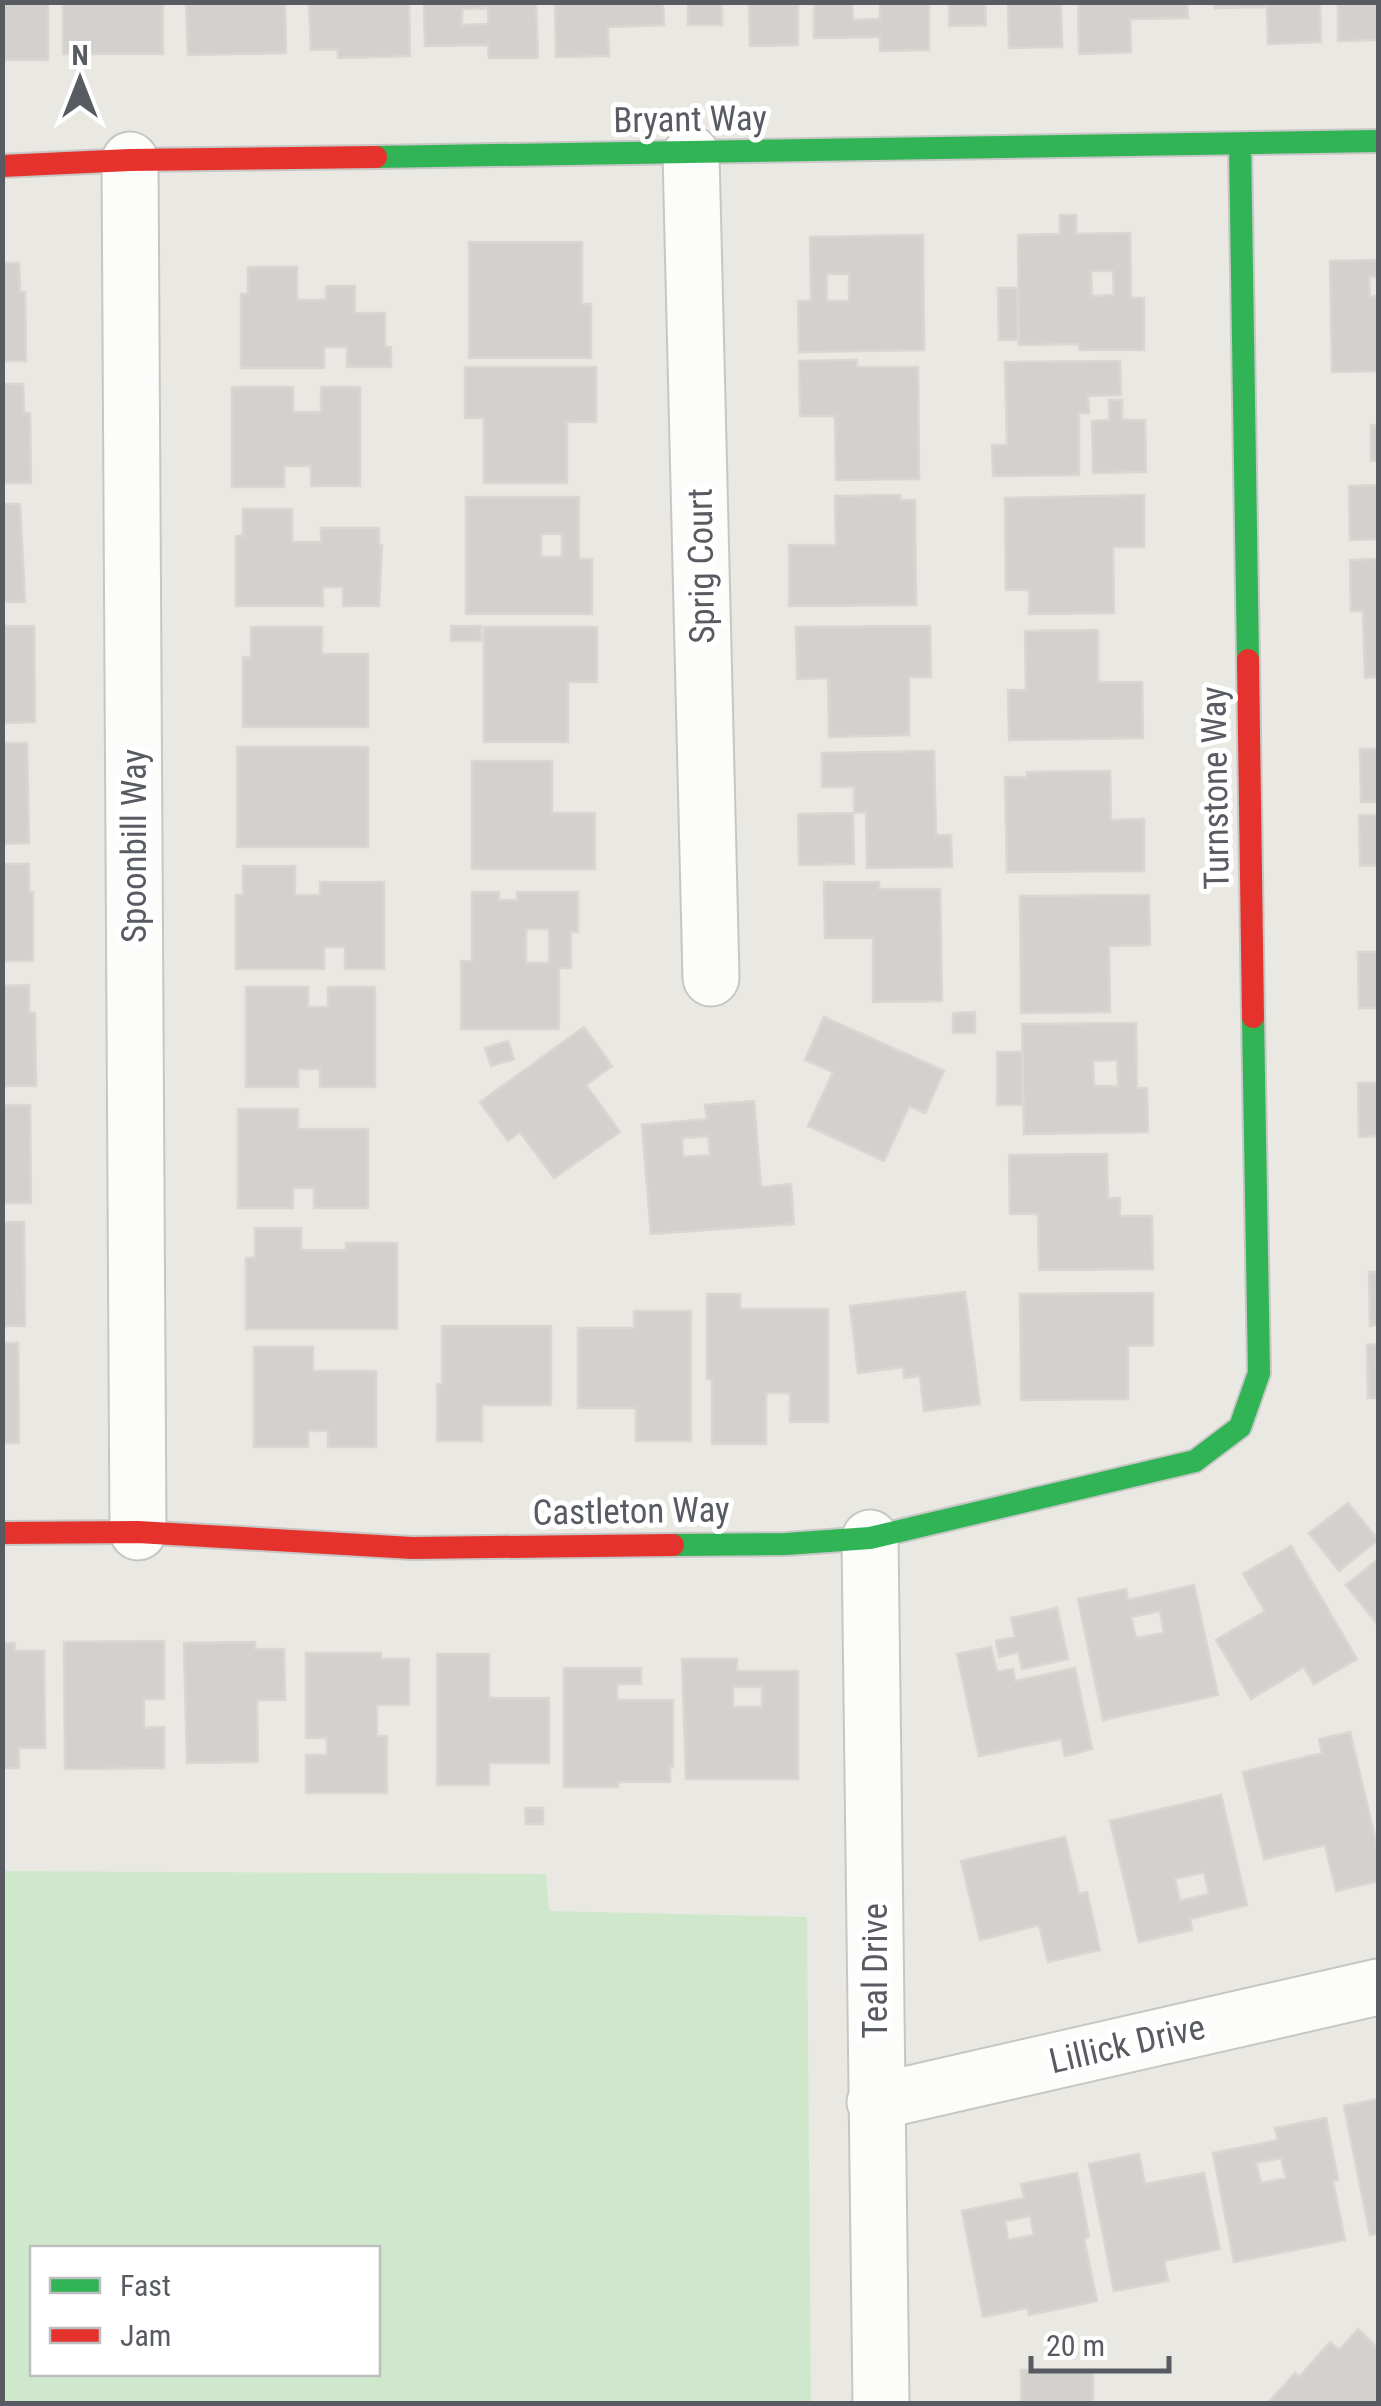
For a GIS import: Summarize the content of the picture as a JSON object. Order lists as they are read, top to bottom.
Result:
{
  "streets": {
    "street": [
      "Bryant Way",
      "Sprig Court",
      "Turnstone Way",
      "Spoonbill Way",
      "Castleton Way",
      "Teal Drive",
      "Lillick Drive"
    ]
  },
  "crossings": [
    ["Bryant Way", "Sprig Court"],
    ["Bryant Way", "Turnstone Way"],
    ["Bryant Way", "Spoonbill Way"],
    ["Turnstone Way", "Castleton Way"],
    ["Spoonbill Way", "Castleton Way"],
    ["Castleton Way", "Teal Drive"],
    ["Teal Drive", "Lillick Drive"]
  ],
  "legend": ["Fast", "Jam"],
  "scale_bar": "20 m",
  "north": "top"
}
